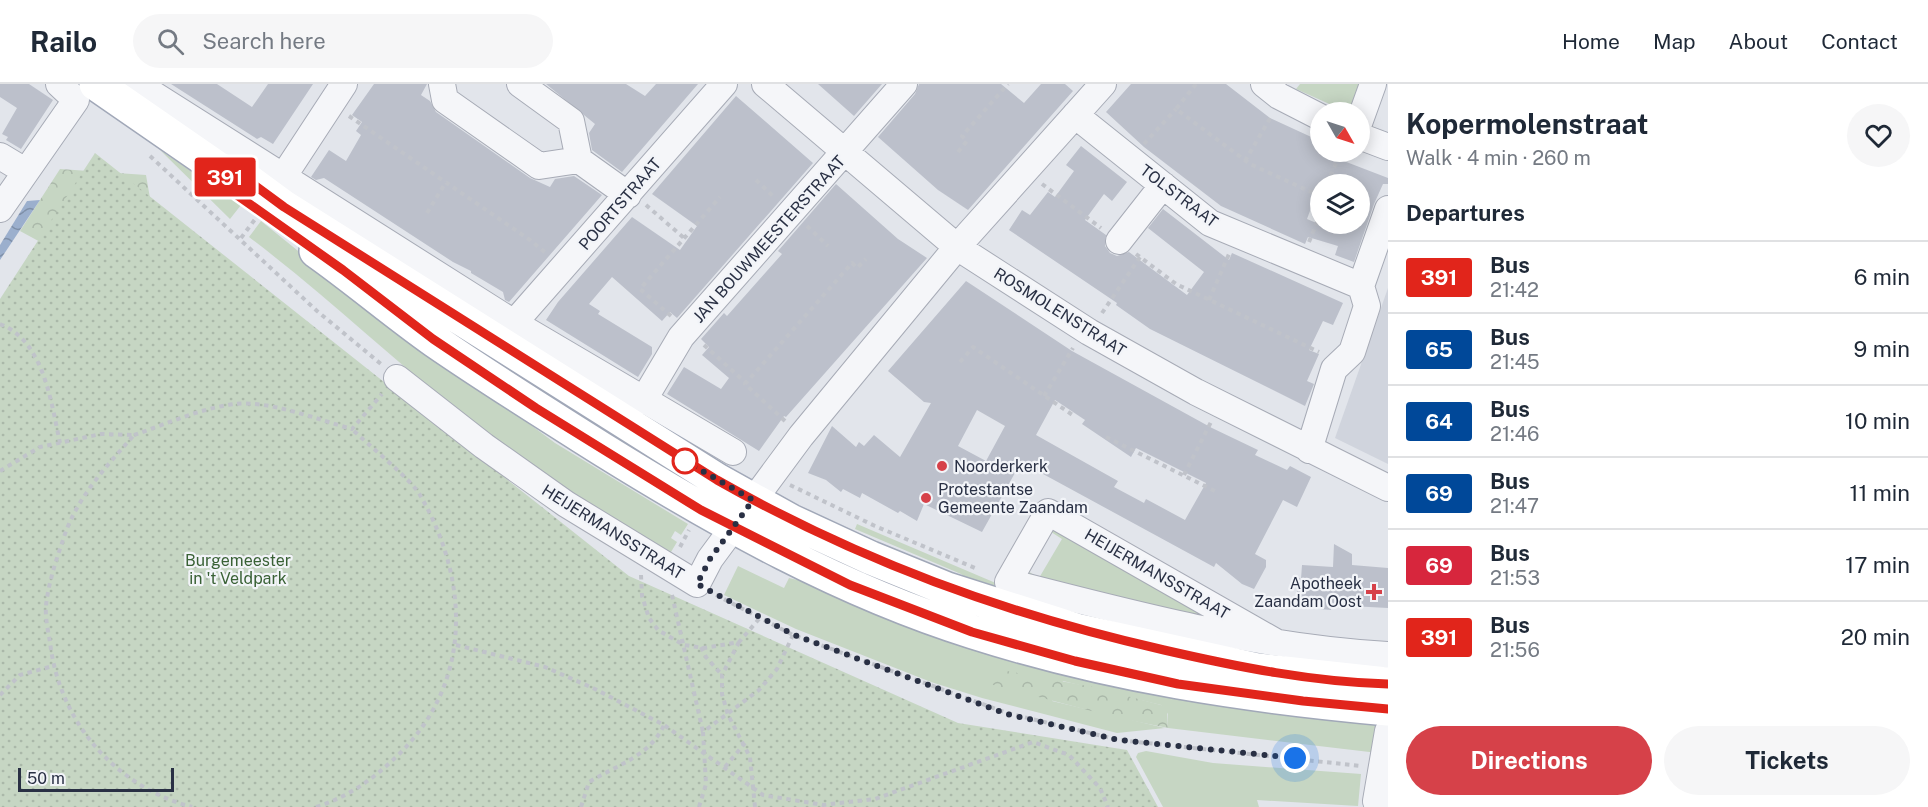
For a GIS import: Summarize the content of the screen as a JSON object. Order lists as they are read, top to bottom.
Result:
{
  "streets": {
    "street": [
      "TOLSTRAAT",
      "POORTSTRAAT",
      "JAN BOUWMEESTERSTRAAT",
      "ROSMOLENSTRAAT",
      "HEIJERMANSSTRAAT"
    ]
  },
  "crossings": [
    ["JAN BOUWMEESTERSTRAAT", "ROSMOLENSTRAAT"]
  ],
  "parks": ["Burgemeester in 't Veldpark"],
  "places": {
    "other": ["Noorderkerk", "Protestantse Gemeente Zaandam"],
    "health": ["Apotheek Zaandam Oost"]
  },
  "lines": ["bus line 391"],
  "scale_bar": "50 m",
  "north": "bottom right",
  "page": {
    "header": "Railo",
    "search": "Search here",
    "nav": [
      "Home",
      "Map",
      "About",
      "Contact"
    ],
    "on_map": "391",
    "heading": [
      ["Kopermolenstraat", "Walk · 4 min · 260 m"],
      "Departures"
    ],
    "list": [
      {
        "mark": "391",
        "name": "Bus",
        "note": "21:42",
        "value": "6 min"
      },
      {
        "mark": "65",
        "name": "Bus",
        "note": "21:45",
        "value": "9 min"
      },
      {
        "mark": "64",
        "name": "Bus",
        "note": "21:46",
        "value": "10 min"
      },
      {
        "mark": "69",
        "name": "Bus",
        "note": "21:47",
        "value": "11 min"
      },
      {
        "mark": "69",
        "name": "Bus",
        "note": "21:53",
        "value": "17 min"
      },
      {
        "mark": "391",
        "name": "Bus",
        "note": "21:56",
        "value": "20 min"
      }
    ],
    "buttons": ["Directions", "Tickets"],
    "scale": "50 m"
  }
}
